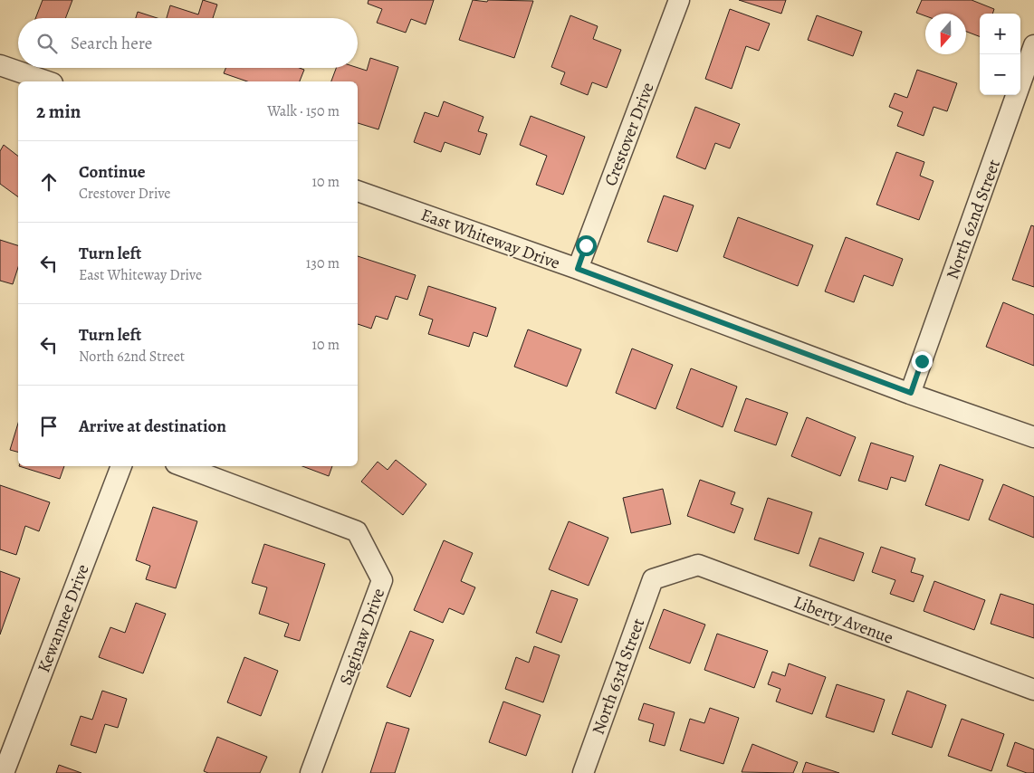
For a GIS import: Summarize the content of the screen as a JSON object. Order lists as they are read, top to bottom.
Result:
{
  "streets": {
    "street": [
      "Crestover Drive",
      "North 62nd Street",
      "East Whiteway Drive",
      "Kewannee Drive",
      "Liberty Avenue",
      "Saginaw Drive",
      "North 63rd Street"
    ]
  },
  "crossings": [
    ["Crestover Drive", "East Whiteway Drive"],
    ["North 62nd Street", "East Whiteway Drive"],
    ["Liberty Avenue", "North 63rd Street"]
  ],
  "north": "bottom",
  "page": {
    "map_buttons": ["+", "−"],
    "search": "Search here",
    "heading": ["2 min", "Walk · 150 m"],
    "list": [
      ["Continue", "Crestover Drive", "10 m"],
      ["Turn left", "East Whiteway Drive", "130 m"],
      ["Turn left", "North 62nd Street", "10 m"],
      "Arrive at destination"
    ]
  }
}
